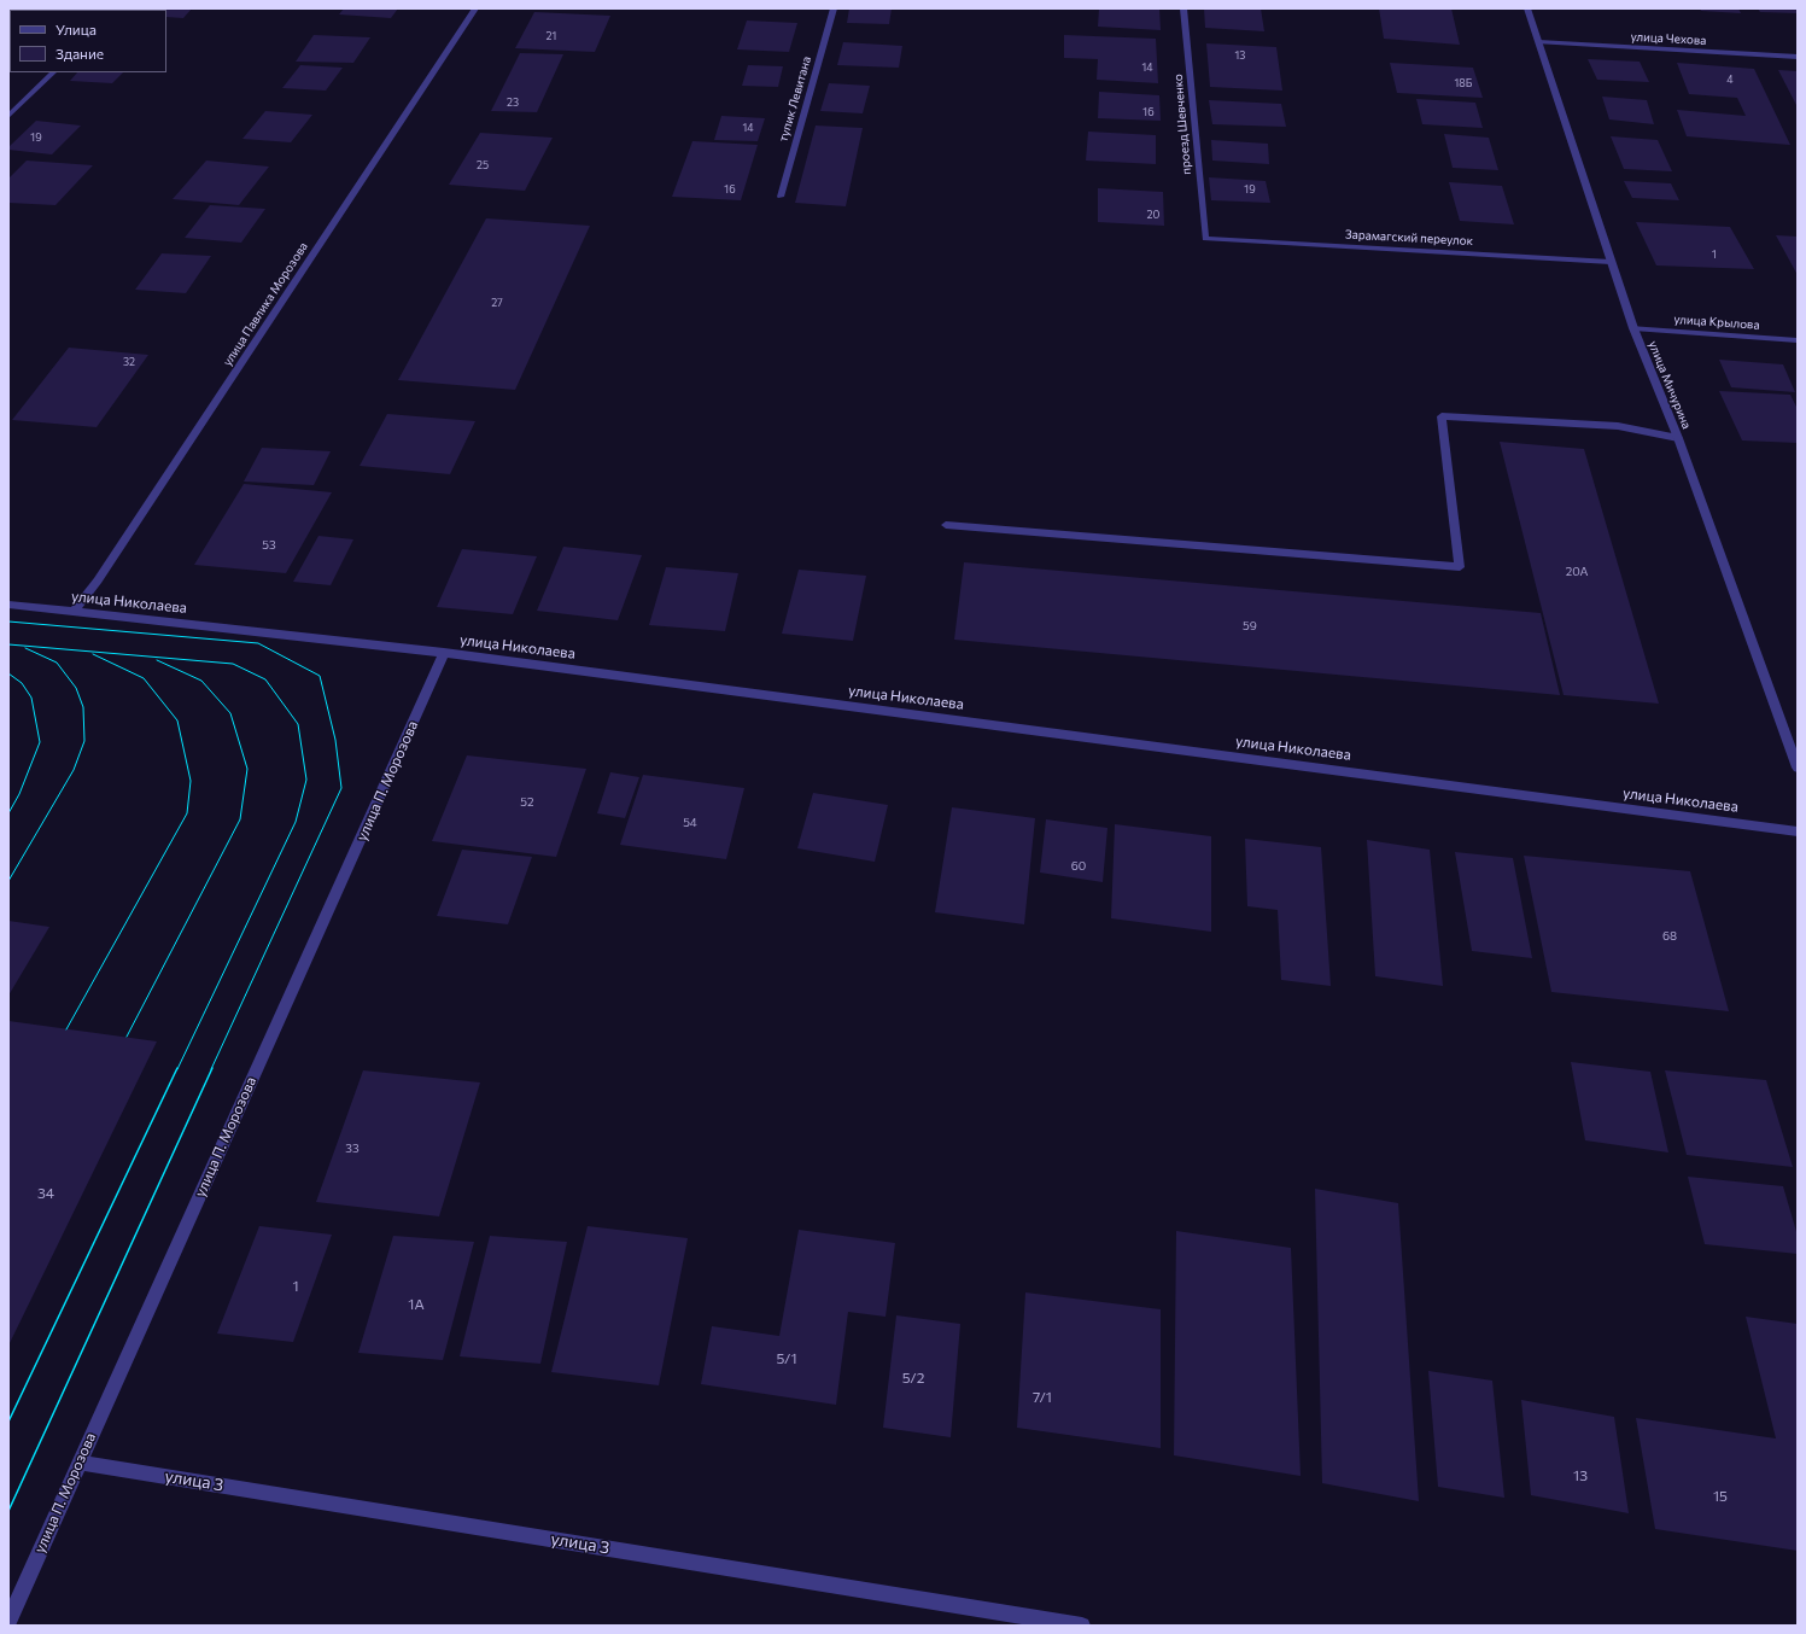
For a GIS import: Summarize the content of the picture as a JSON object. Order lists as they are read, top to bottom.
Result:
{
  "streets": {
    "street": [
      "улица Чехова",
      "тупик Левитана",
      "проезд Шевченко",
      "Зарамагский переулок",
      "улица Павлика Морозова",
      "улица Крылова",
      "улица Мичурина",
      "улица Николаева",
      "улица П. Морозова",
      "улица 3"
    ]
  },
  "crossings": [
    ["улица Чехова", "улица Мичурина"],
    ["проезд Шевченко", "Зарамагский переулок"],
    ["Зарамагский переулок", "улица Мичурина"],
    ["улица Павлика Морозова", "улица Николаева"],
    ["улица Крылова", "улица Мичурина"],
    ["улица Николаева", "улица П. Морозова"],
    ["улица П. Морозова", "улица 3"]
  ],
  "house_numbers": [
    "21",
    "13",
    "14",
    "4",
    "18Б",
    "23",
    "16",
    "14",
    "19",
    "25",
    "16",
    "19",
    "20",
    "1",
    "27",
    "32",
    "53",
    "20А",
    "59",
    "52",
    "54",
    "60",
    "68",
    "33",
    "34",
    "1",
    "1А",
    "5/1",
    "5/2",
    "7/1",
    "13",
    "15"
  ],
  "legend": ["Улица", "Здание"]
}
